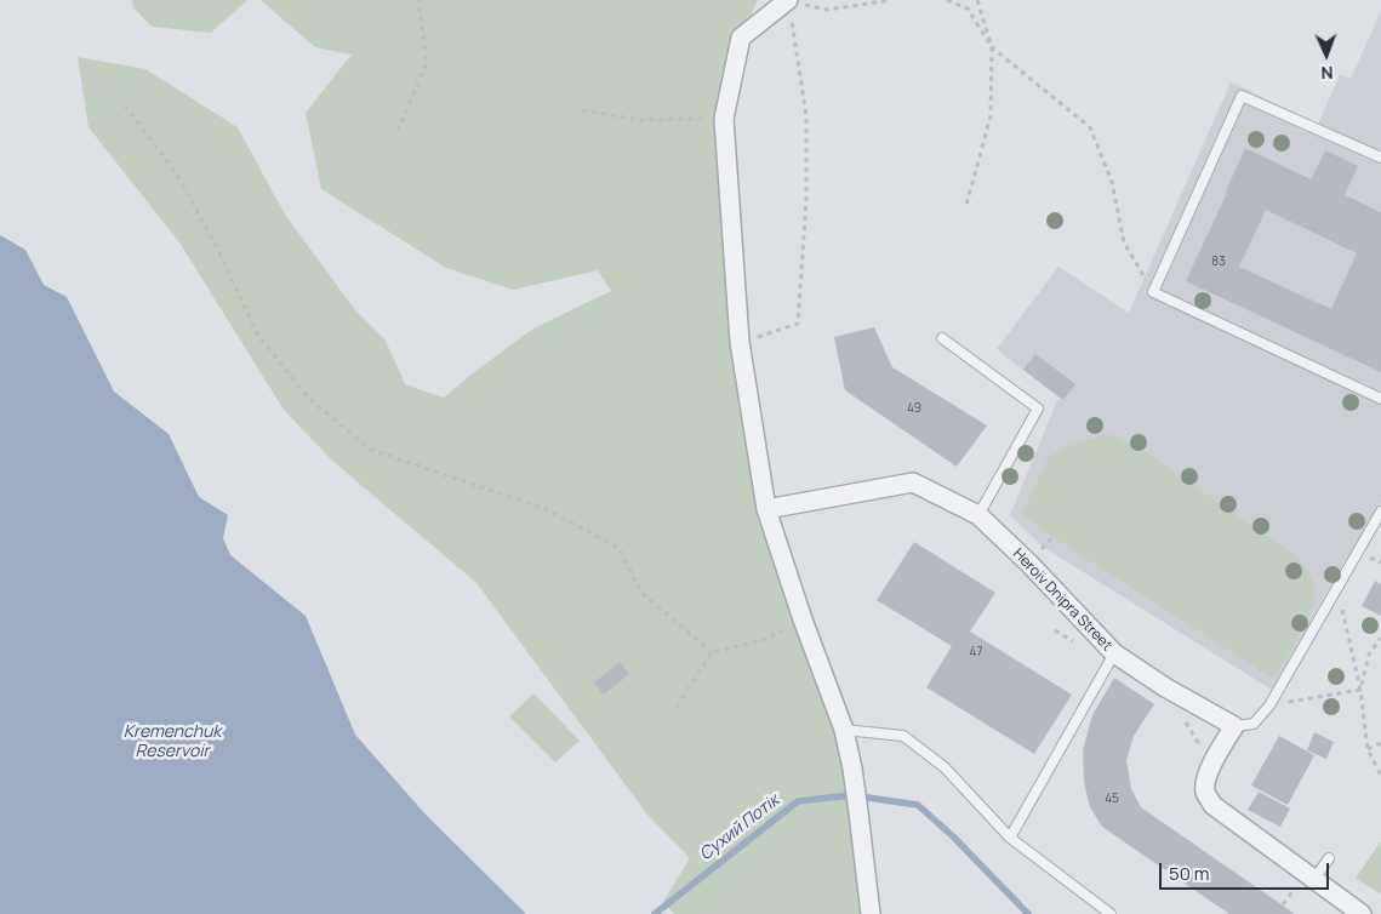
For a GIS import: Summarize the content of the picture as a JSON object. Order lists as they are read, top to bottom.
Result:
{
  "streets": {
    "street": ["Heroiv Dnipra Street"]
  },
  "water": ["Kremenchuk Reservoir", "Сухий Потік"],
  "house_numbers": [
    "83",
    "49",
    "47",
    "45"
  ],
  "scale_bar": "50 m",
  "north": "bottom"
}
